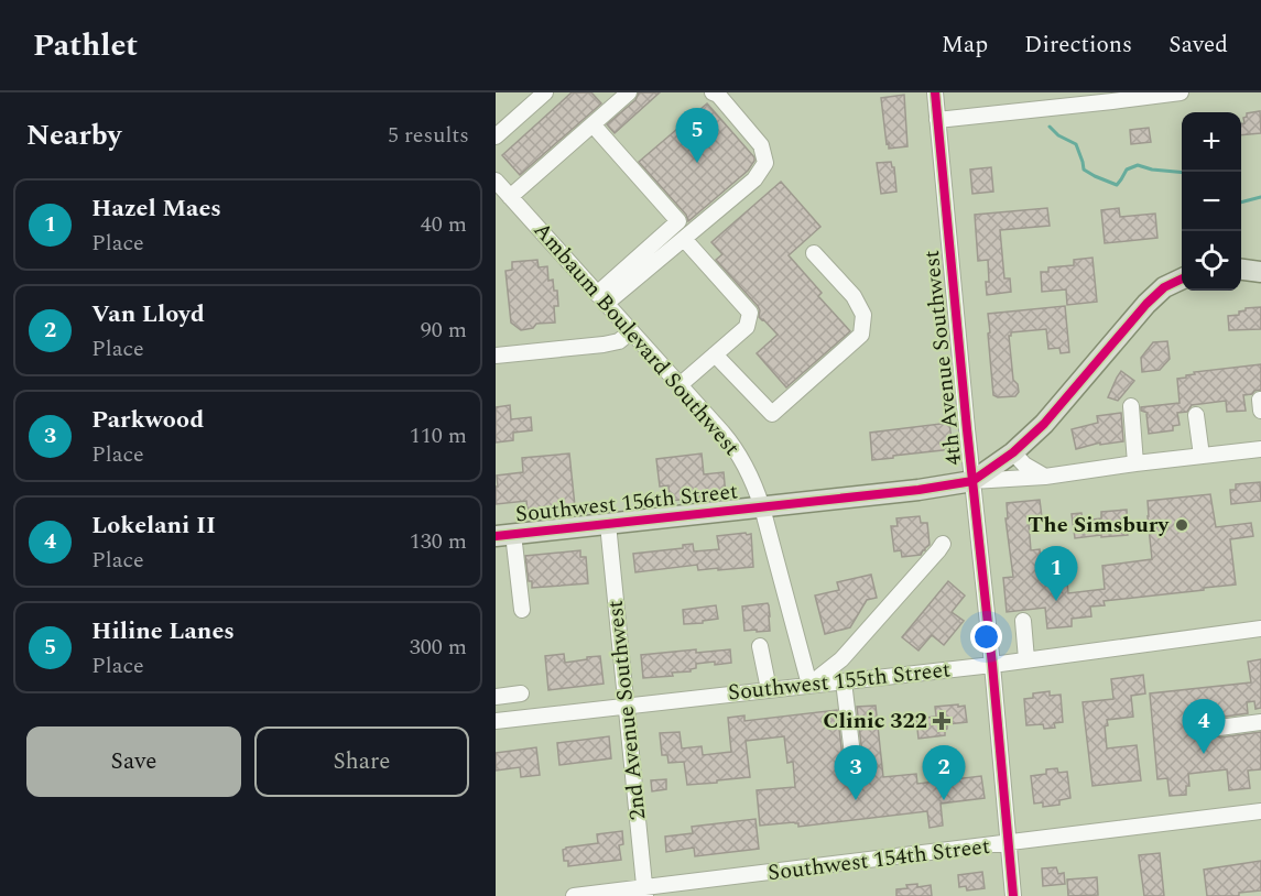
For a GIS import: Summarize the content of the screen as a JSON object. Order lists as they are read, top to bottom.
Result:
{
  "streets": {
    "main road": ["Southwest 156th Street"],
    "street": [
      "Ambaum Boulevard Southwest",
      "4th Avenue Southwest",
      "Southwest 155th Street",
      "2nd Avenue Southwest",
      "Southwest 154th Street"
    ]
  },
  "crossings": [
    ["Ambaum Boulevard Southwest", "Southwest 156th Street"],
    ["Ambaum Boulevard Southwest", "Southwest 155th Street"],
    ["4th Avenue Southwest", "Southwest 156th Street"],
    ["4th Avenue Southwest", "Southwest 155th Street"],
    ["4th Avenue Southwest", "Southwest 154th Street"],
    ["Southwest 156th Street", "2nd Avenue Southwest"],
    ["Southwest 155th Street", "2nd Avenue Southwest"],
    ["2nd Avenue Southwest", "Southwest 154th Street"]
  ],
  "places": {
    "other": ["The Simsbury"],
    "health": ["Clinic 322"]
  },
  "page": {
    "header": "Pathlet",
    "nav": ["Map", "Directions", "Saved"],
    "heading": ["Nearby", "5 results"],
    "pins": [
      "5",
      "1",
      "4",
      "2",
      "3"
    ],
    "map_buttons": ["+", "−"],
    "list": [
      {
        "mark": "1",
        "name": "Hazel Maes",
        "note": "Place",
        "value": "40 m"
      },
      {
        "mark": "2",
        "name": "Van Lloyd",
        "note": "Place",
        "value": "90 m"
      },
      {
        "mark": "3",
        "name": "Parkwood",
        "note": "Place",
        "value": "110 m"
      },
      {
        "mark": "4",
        "name": "Lokelani II",
        "note": "Place",
        "value": "130 m"
      },
      {
        "mark": "5",
        "name": "Hiline Lanes",
        "note": "Place",
        "value": "300 m"
      }
    ],
    "buttons": ["Save", "Share"]
  }
}
